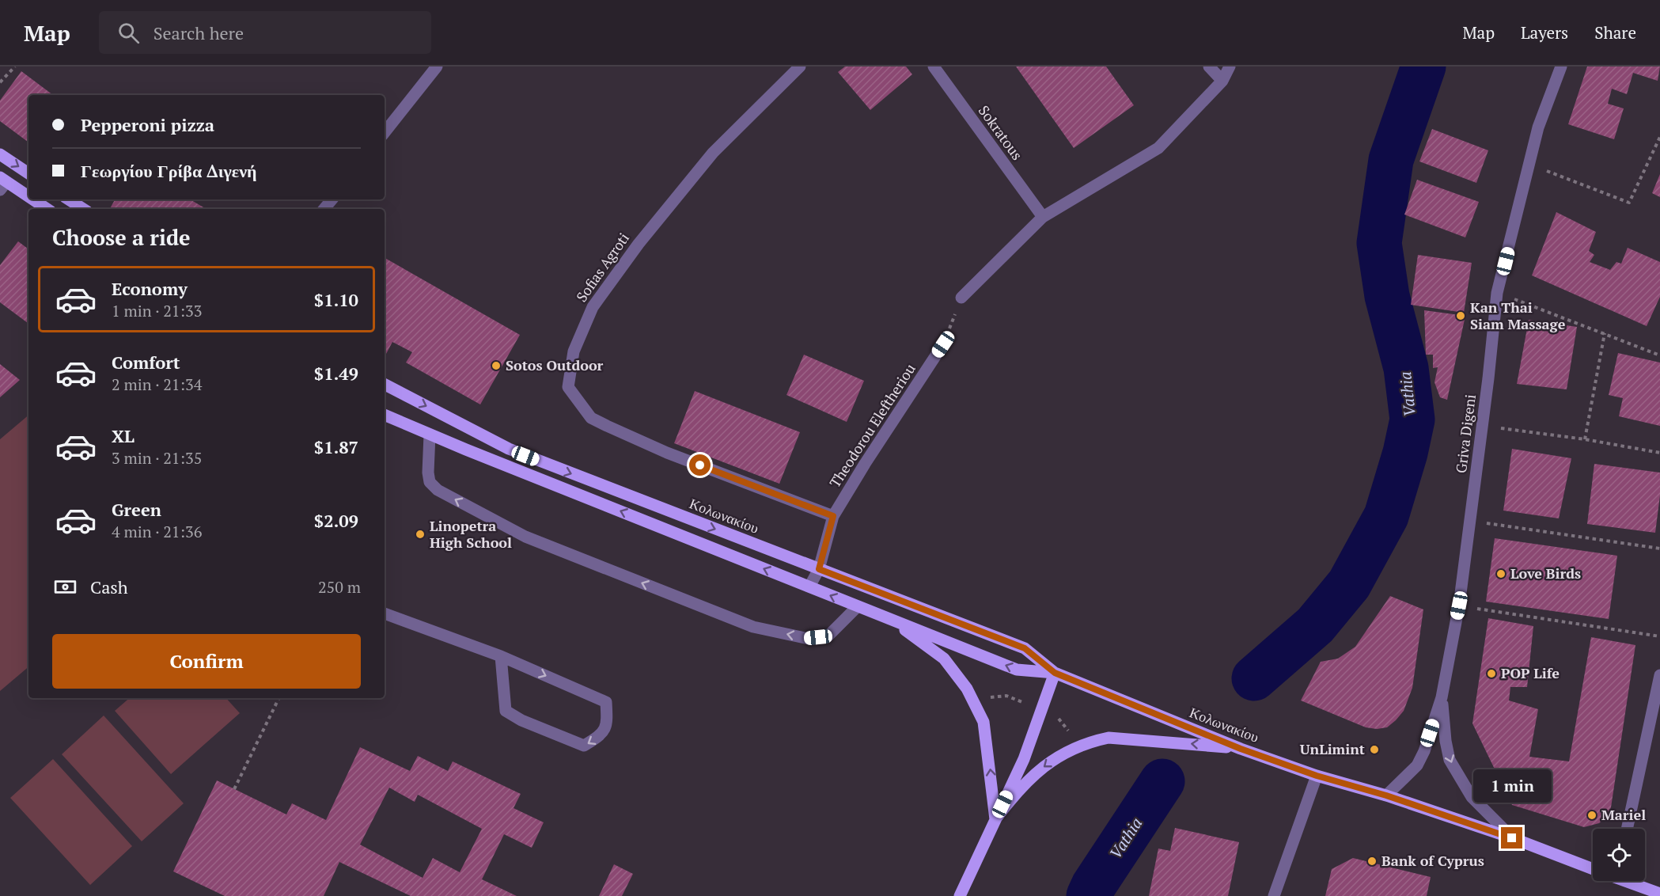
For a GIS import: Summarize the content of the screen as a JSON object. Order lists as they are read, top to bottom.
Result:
{
  "streets": {
    "main road": ["Κολωνακίου"],
    "street": [
      "Sokratous",
      "Sofias Agroti",
      "Theodorou Eleftheriou",
      "Griva Digeni"
    ]
  },
  "crossings": [
    ["Sofias Agroti", "Theodorou Eleftheriou"],
    ["Theodorou Eleftheriou", "Κολωνακίου"],
    ["Griva Digeni", "Κολωνακίου"]
  ],
  "water": ["Vathia"],
  "places": [
    "Kan Thai Siam Massage",
    "Sotos Outdoor",
    "Linopetra High School",
    "Love Birds",
    "POP Life",
    "UnLimint",
    "Mariel",
    "Bank of Cyprus"
  ],
  "page": {
    "header": "Map",
    "search": "Search here",
    "nav": ["Map", "Layers", "Share"],
    "banner": ["Pepperoni pizza", "Γεωργίου Γρίβα Διγενή"],
    "heading": "Choose a ride",
    "list": [
      {
        "name": "Economy",
        "note": "1 min · 21:33",
        "value": "$1.10"
      },
      {
        "name": "Comfort",
        "note": "2 min · 21:34",
        "value": "$1.49"
      },
      {
        "name": "XL",
        "note": "3 min · 21:35",
        "value": "$1.87"
      },
      {
        "name": "Green",
        "note": "4 min · 21:36",
        "value": "$2.09"
      }
    ],
    "pay": ["Cash", "250 m"],
    "buttons": "Confirm",
    "bubble": "1 min"
  }
}
